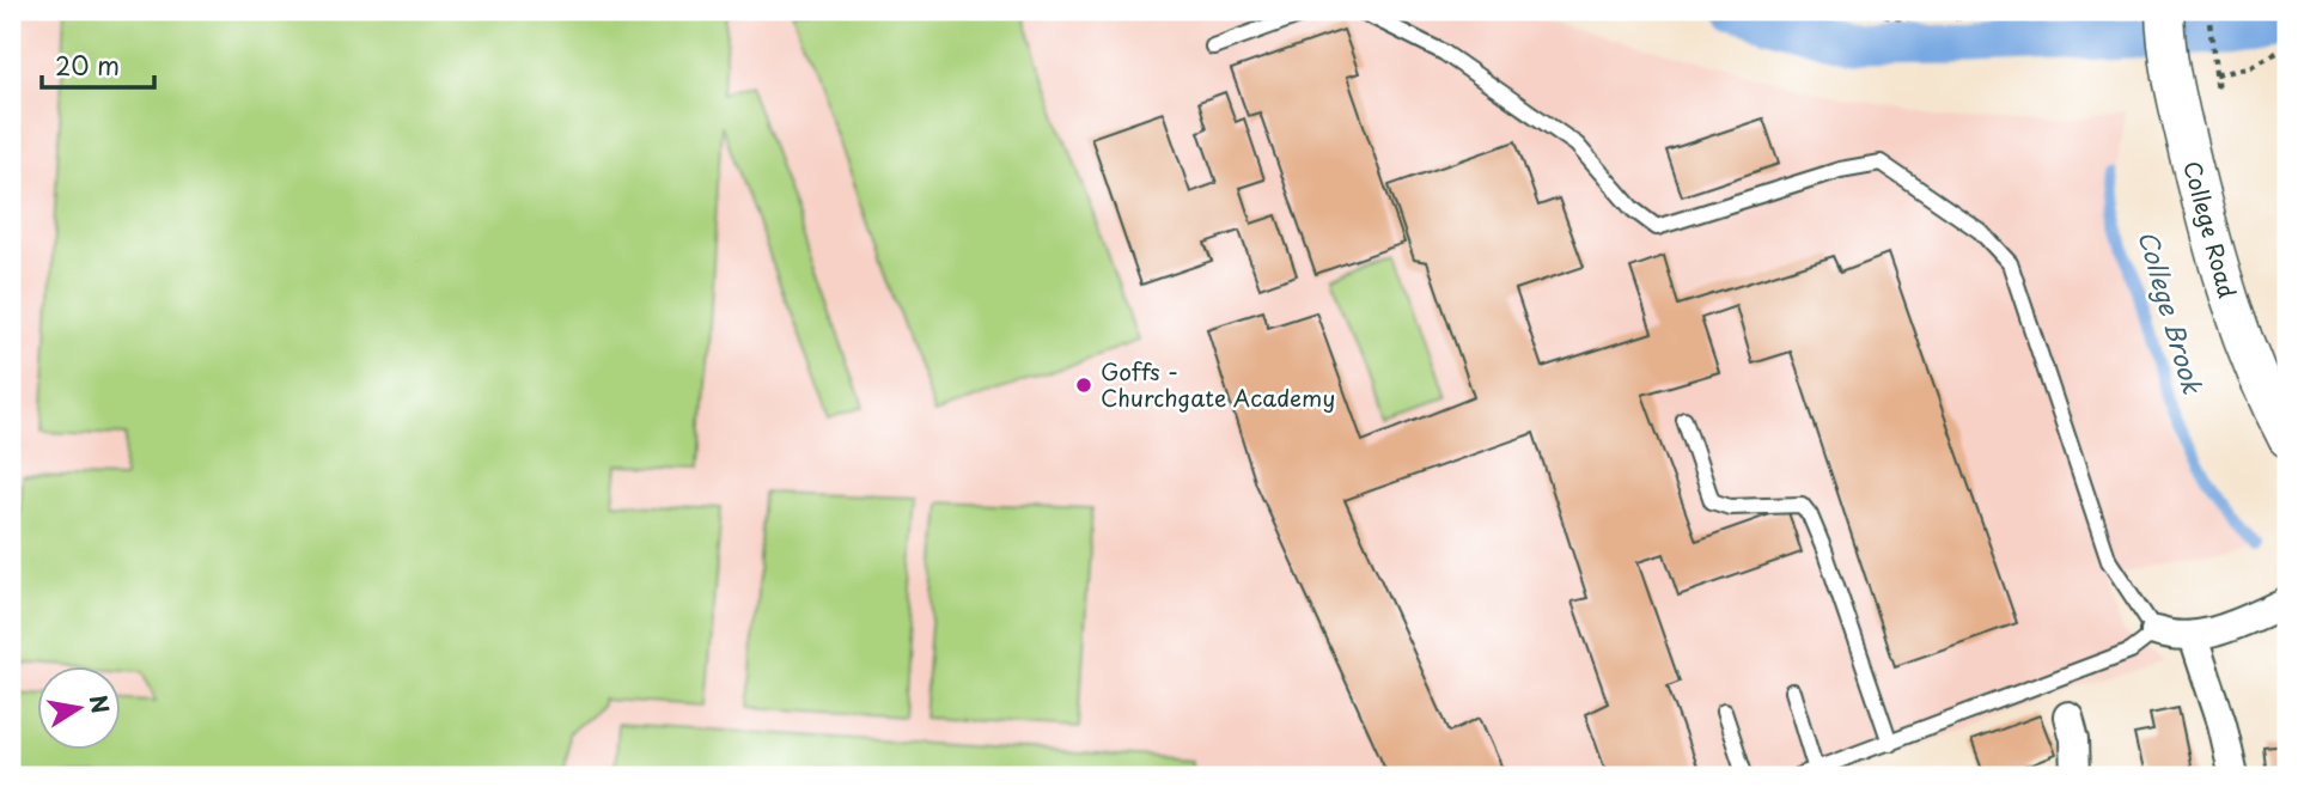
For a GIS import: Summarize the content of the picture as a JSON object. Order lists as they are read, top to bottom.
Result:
{
  "streets": {
    "street": ["College Road"]
  },
  "water": ["College Brook"],
  "places": ["Goffs - Churchgate Academy"],
  "scale_bar": "20 m",
  "north": "right"
}
